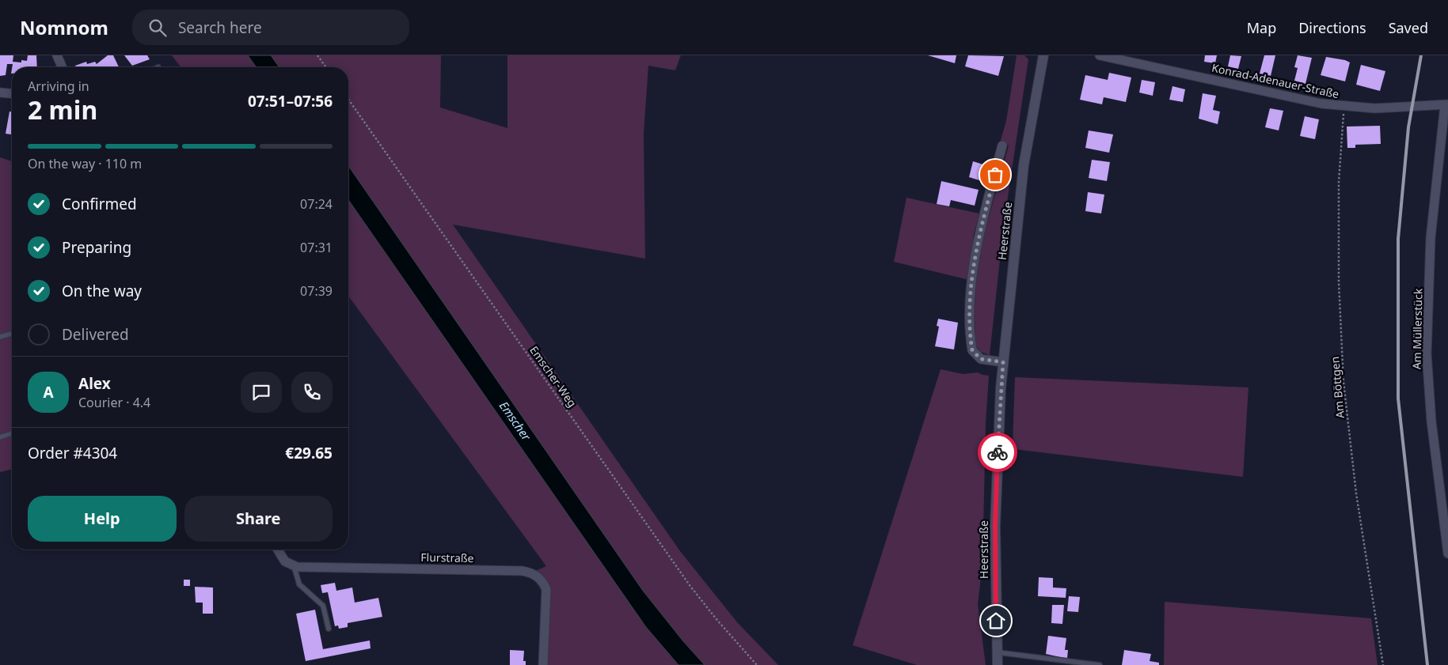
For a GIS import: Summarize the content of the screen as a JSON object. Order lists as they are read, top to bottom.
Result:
{
  "streets": {
    "main road": ["Heerstraße"],
    "street": ["Konrad-Adenauer-Straße", "Am Müllerstück", "Flurstraße"],
    "path": ["Emscher-Weg", "Am Böttgen"]
  },
  "crossings": [
    ["Konrad-Adenauer-Straße", "Am Müllerstück"],
    ["Konrad-Adenauer-Straße", "Am Böttgen"]
  ],
  "water": ["Emscher"],
  "page": {
    "header": "Nomnom",
    "search": "Search here",
    "nav": ["Map", "Directions", "Saved"],
    "heading": ["2 min", "Arriving in", "07:51–07:56"],
    "panel": [
      "Alex",
      "Courier · 4.4",
      "Order #4304",
      "€29.65"
    ],
    "bar": "On the way · 110 m",
    "list": [
      ["Confirmed", "07:24"],
      ["Preparing", "07:31"],
      ["On the way", "07:39"],
      "Delivered"
    ],
    "round": "A",
    "buttons": ["Help", "Share"]
  }
}
